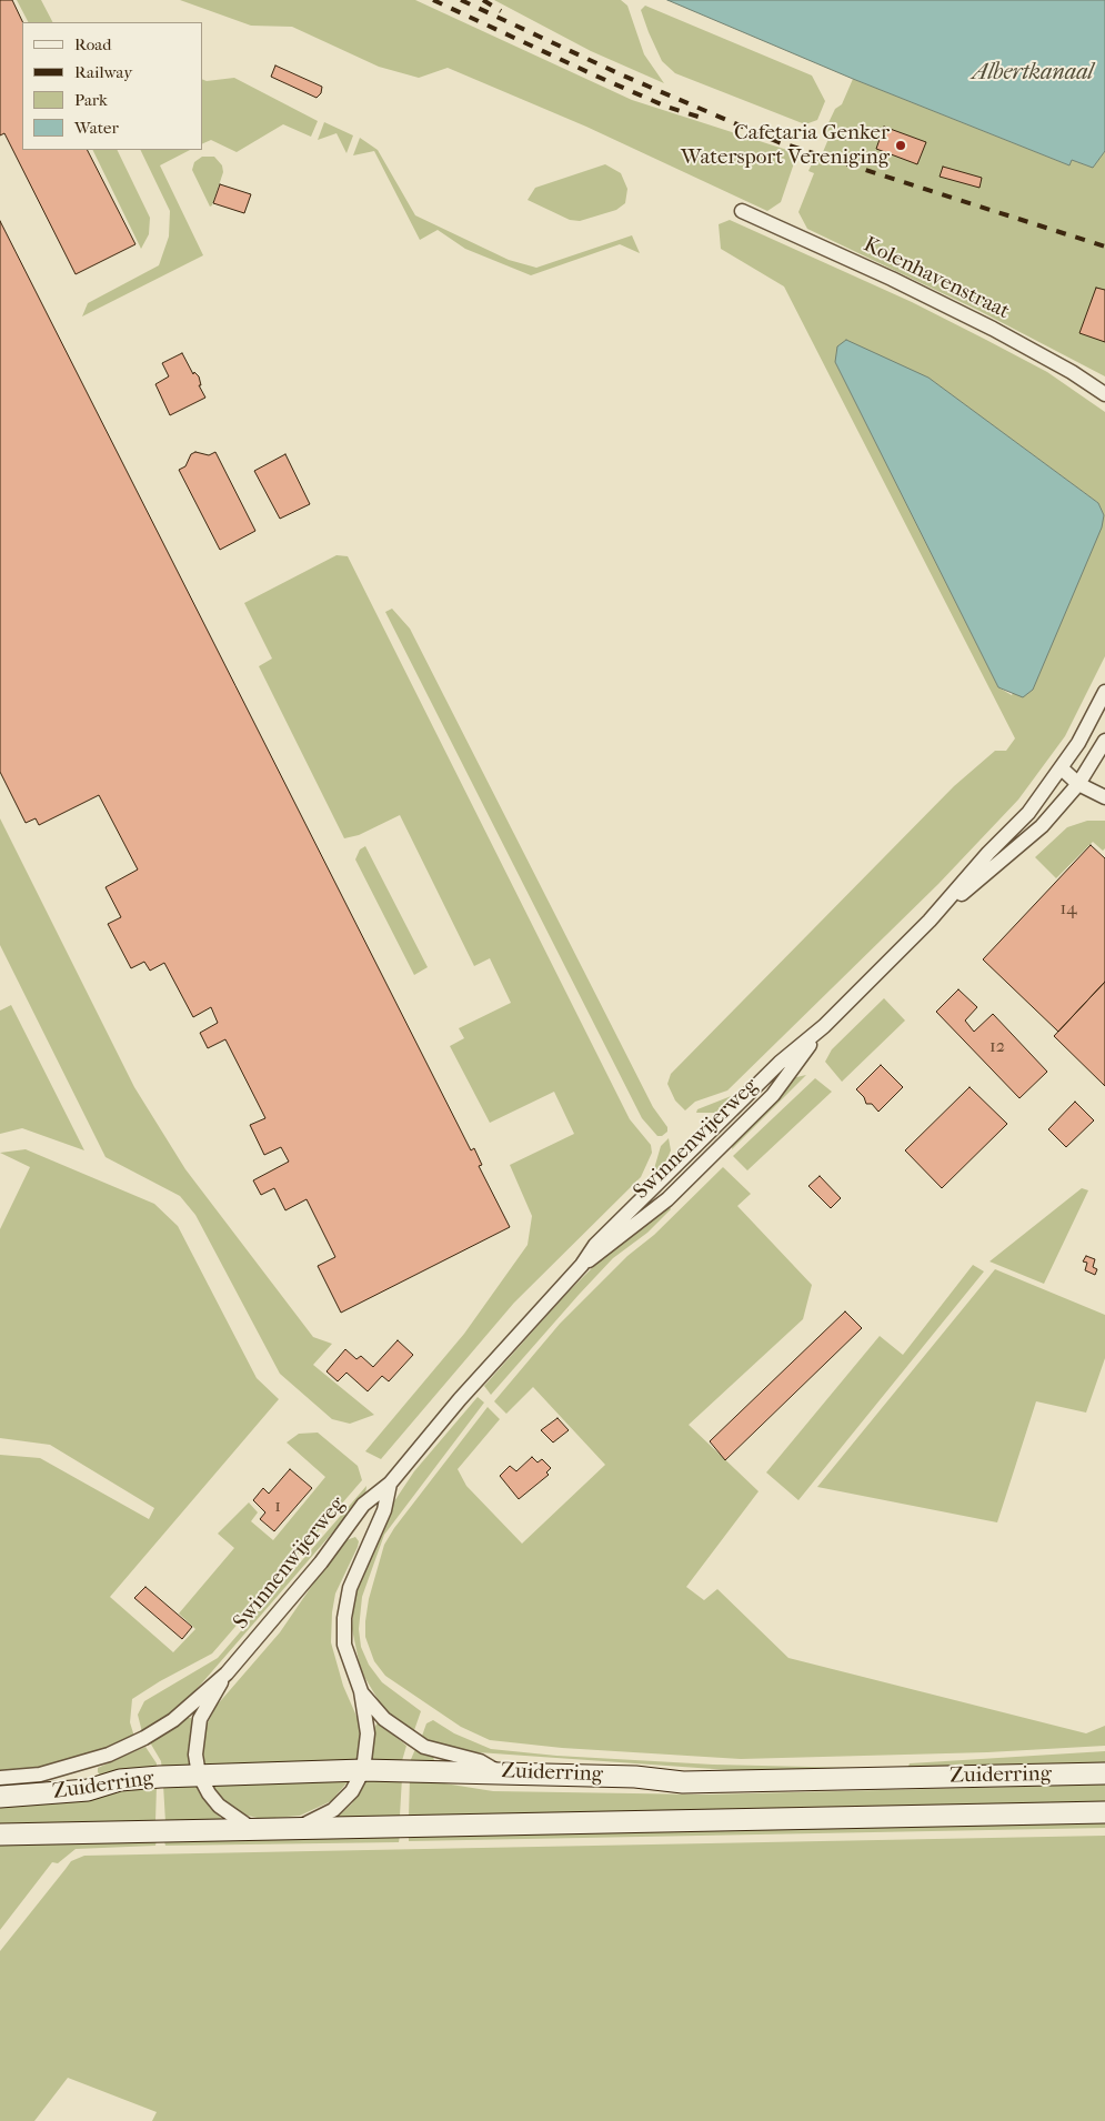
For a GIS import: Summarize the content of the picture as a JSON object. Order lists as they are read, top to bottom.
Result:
{
  "streets": {
    "main road": ["Zuiderring"],
    "street": ["Kolenhavenstraat", "Swinnenwijerweg"]
  },
  "crossings": [
    ["Swinnenwijerweg", "Zuiderring"]
  ],
  "water": ["Albertkanaal"],
  "places": ["Cafetaria Genker Watersport Vereniging"],
  "house_numbers": ["14", "12", "1"],
  "legend": [
    "Road",
    "Railway",
    "Park",
    "Water"
  ]
}
